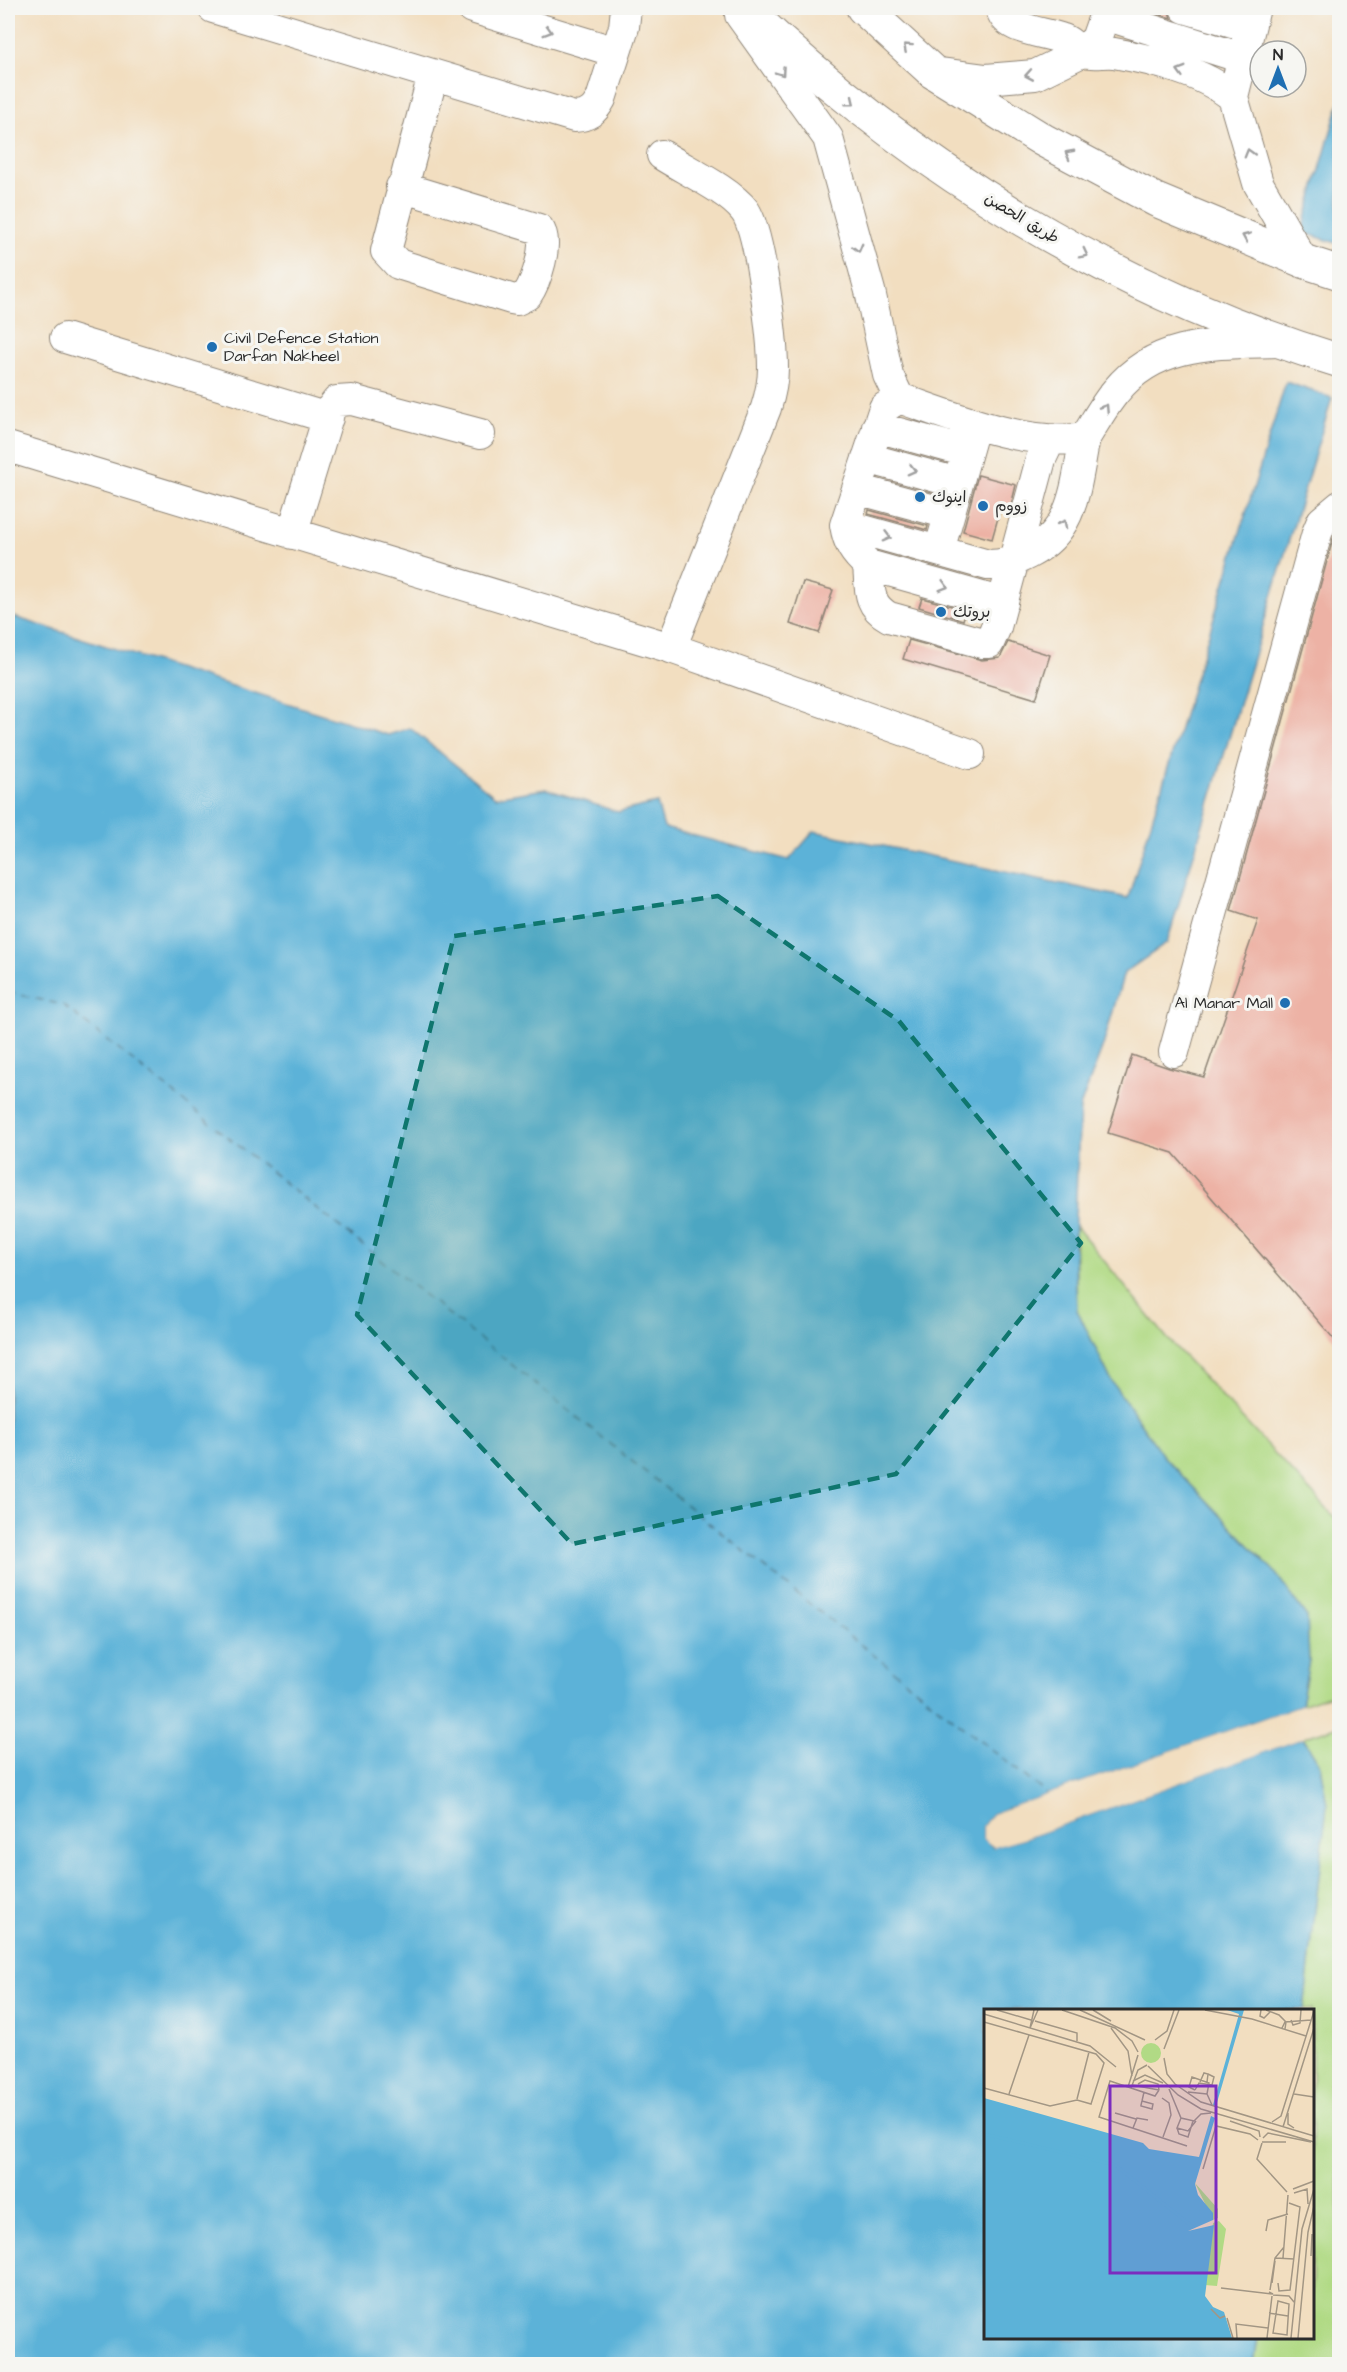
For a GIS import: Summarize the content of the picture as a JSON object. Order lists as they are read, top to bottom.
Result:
{
  "streets": {
    "main road": ["طريق الحصن"]
  },
  "places": [
    "Civil Defence Station Darfan Nakheel",
    "اينوك",
    "زووم",
    "بروتك",
    "Al Manar Mall"
  ],
  "north": "top"
}
